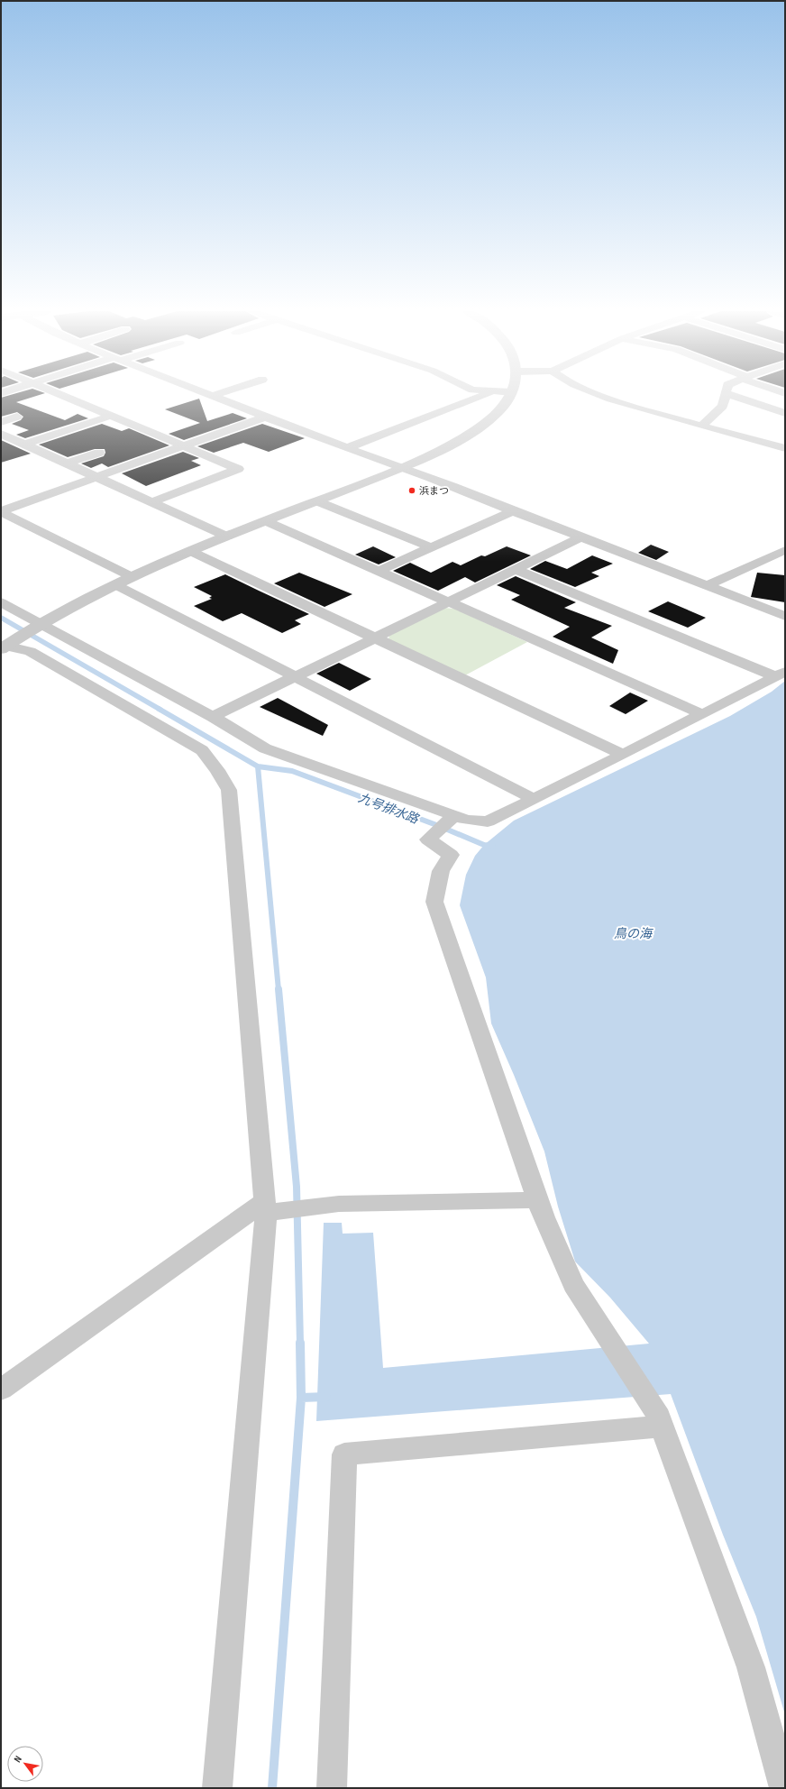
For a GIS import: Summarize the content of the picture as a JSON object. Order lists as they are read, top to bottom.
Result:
{
  "water": ["九号排水路", "鳥の海"],
  "places": ["浜まつ"],
  "north": "top left"
}
